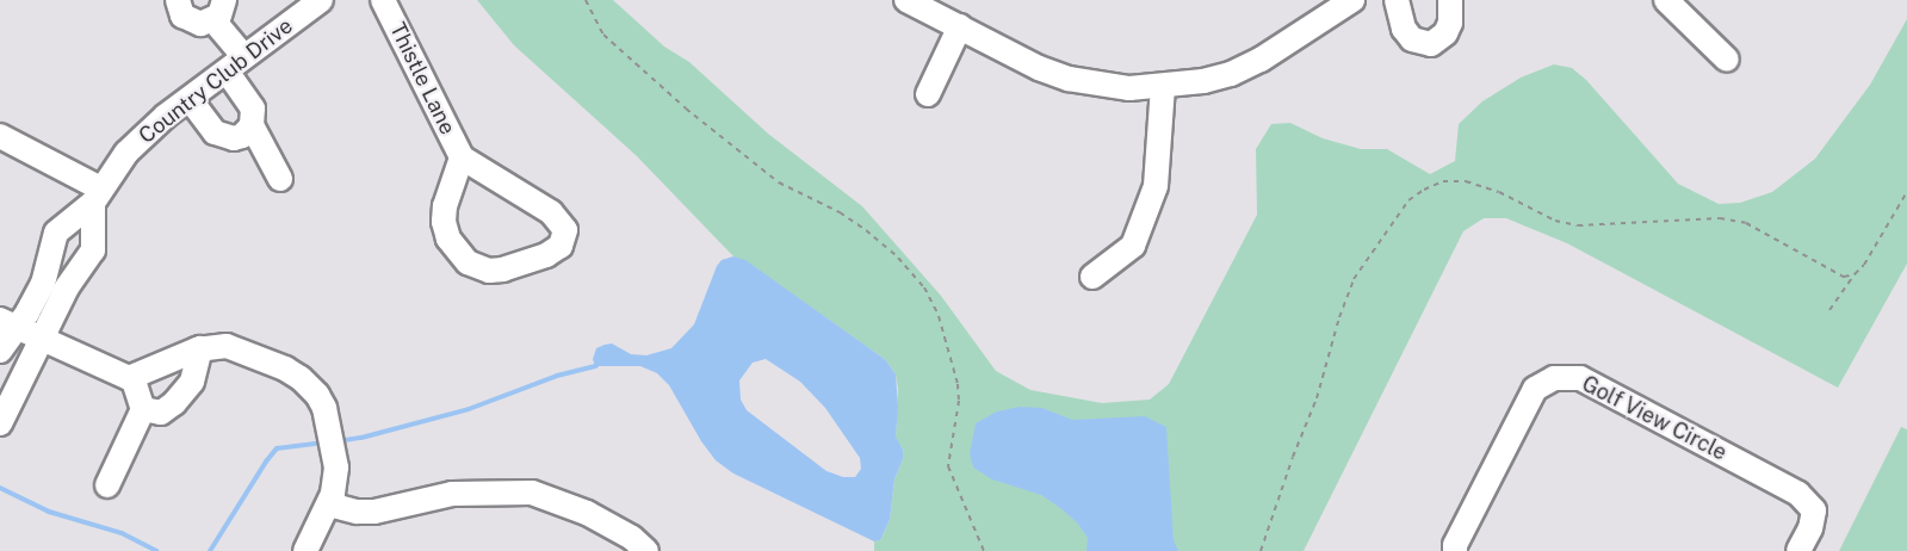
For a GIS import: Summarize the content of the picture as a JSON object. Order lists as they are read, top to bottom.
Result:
{
  "streets": {
    "street": ["Thistle Lane", "Country Club Drive", "Golf View Circle"]
  }
}
